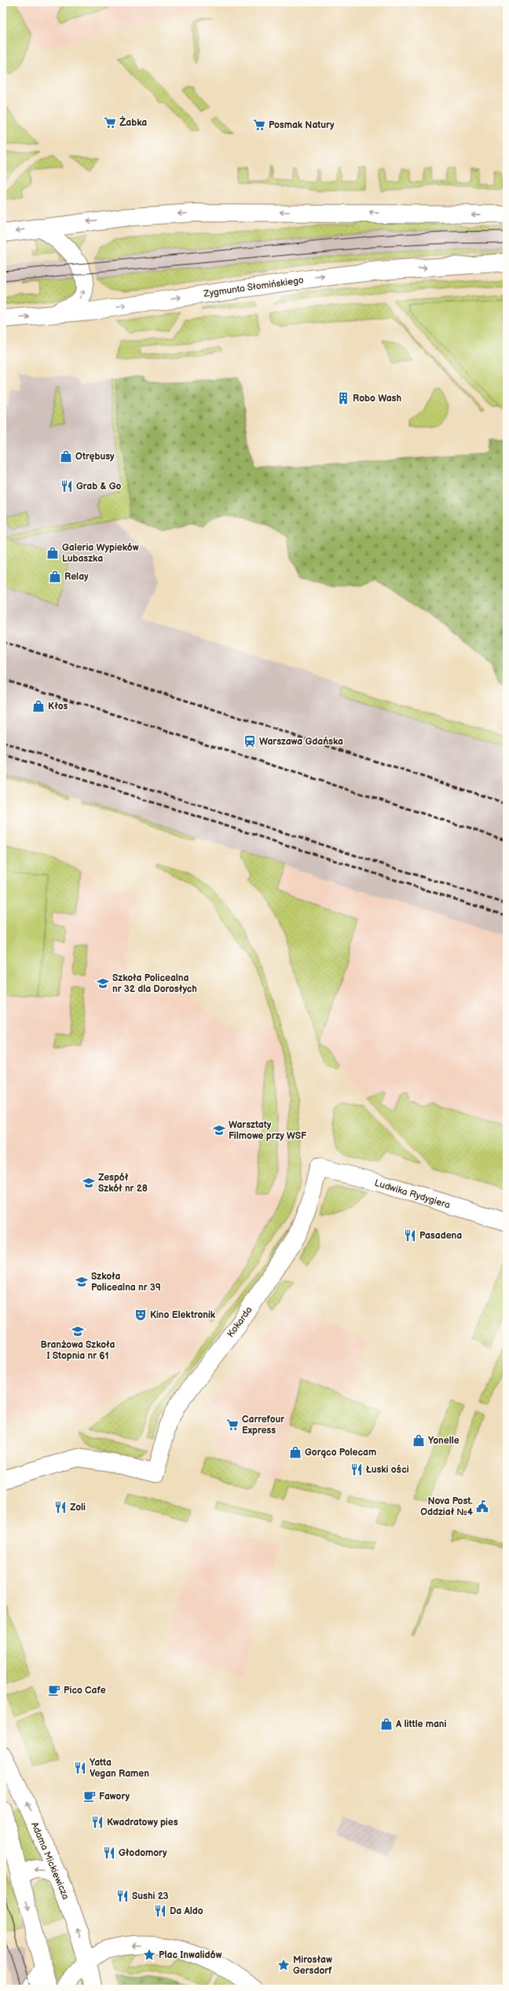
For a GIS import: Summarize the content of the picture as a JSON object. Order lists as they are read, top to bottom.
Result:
{
  "streets": {
    "main road": [
      "Zygmunta Słomińskiego",
      "Ludwika Rydygiera",
      "Kokarda",
      "Adama Mickiewicza"
    ]
  },
  "crossings": [
    ["Ludwika Rydygiera", "Kokarda"]
  ],
  "places": {
    "supermarket": ["Żabka", "Posmak Natury", "Carrefour Express"],
    "building": ["Robo Wash"],
    "shop": [
      "Otrębusy",
      "Galeria Wypieków Lubaszka",
      "Relay",
      "Kłos",
      "Yonelle",
      "Gorąco Polecam",
      "A little mani"
    ],
    "restaurant": [
      "Grab & Go",
      "Pasadena",
      "Łuski ości",
      "Zoli",
      "Yatta Vegan Ramen",
      "Kwadratowy pies",
      "Głodomory",
      "Sushi 23",
      "Da Aldo"
    ],
    "station": ["Warszawa Gdańska"],
    "school or university": [
      "Szkoła Policealna nr 32 dla Dorosłych",
      "Warsztaty Filmowe przy WSF",
      "Zespół Szkół nr 28",
      "Szkoła Policealna nr 39",
      "Branżowa Szkoła I Stopnia nr 61"
    ],
    "theatre": ["Kino Elektronik"],
    "public building": ["Nova Post. Oddział №4"],
    "cafe": ["Pico Cafe", "Fawory"],
    "place": ["Plac Inwalidów", "Mirosław Gersdorf"]
  }
}
